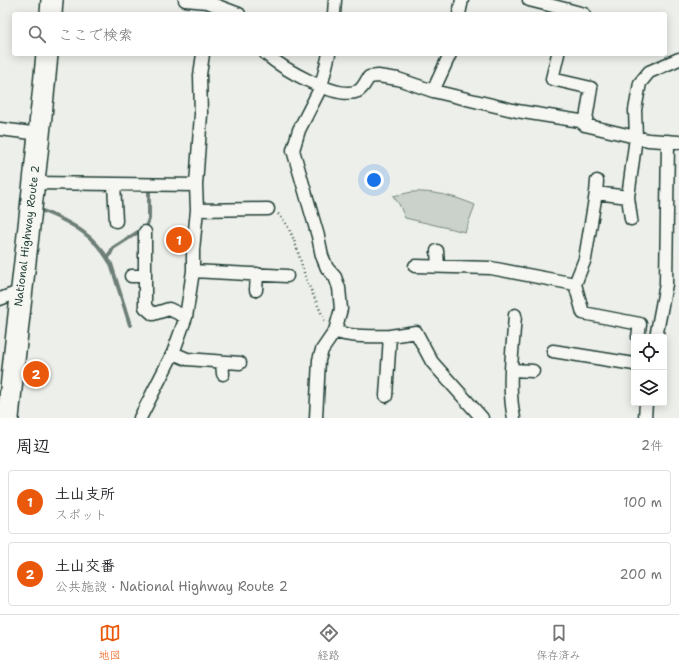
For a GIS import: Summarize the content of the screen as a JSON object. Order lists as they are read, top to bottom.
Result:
{
  "streets": {
    "highway": ["National Highway Route 2"]
  },
  "page": {
    "search": "ここで検索",
    "pins": ["1", "2"],
    "heading": ["周辺", "2件"],
    "list": [
      {
        "mark": "1",
        "name": "土山支所",
        "note": "スポット",
        "value": "100 m"
      },
      {
        "mark": "2",
        "name": "土山交番",
        "note": "公共施設 · National Highway Route 2",
        "value": "200 m"
      }
    ],
    "nav": ["地図", "経路", "保存済み"]
  }
}
